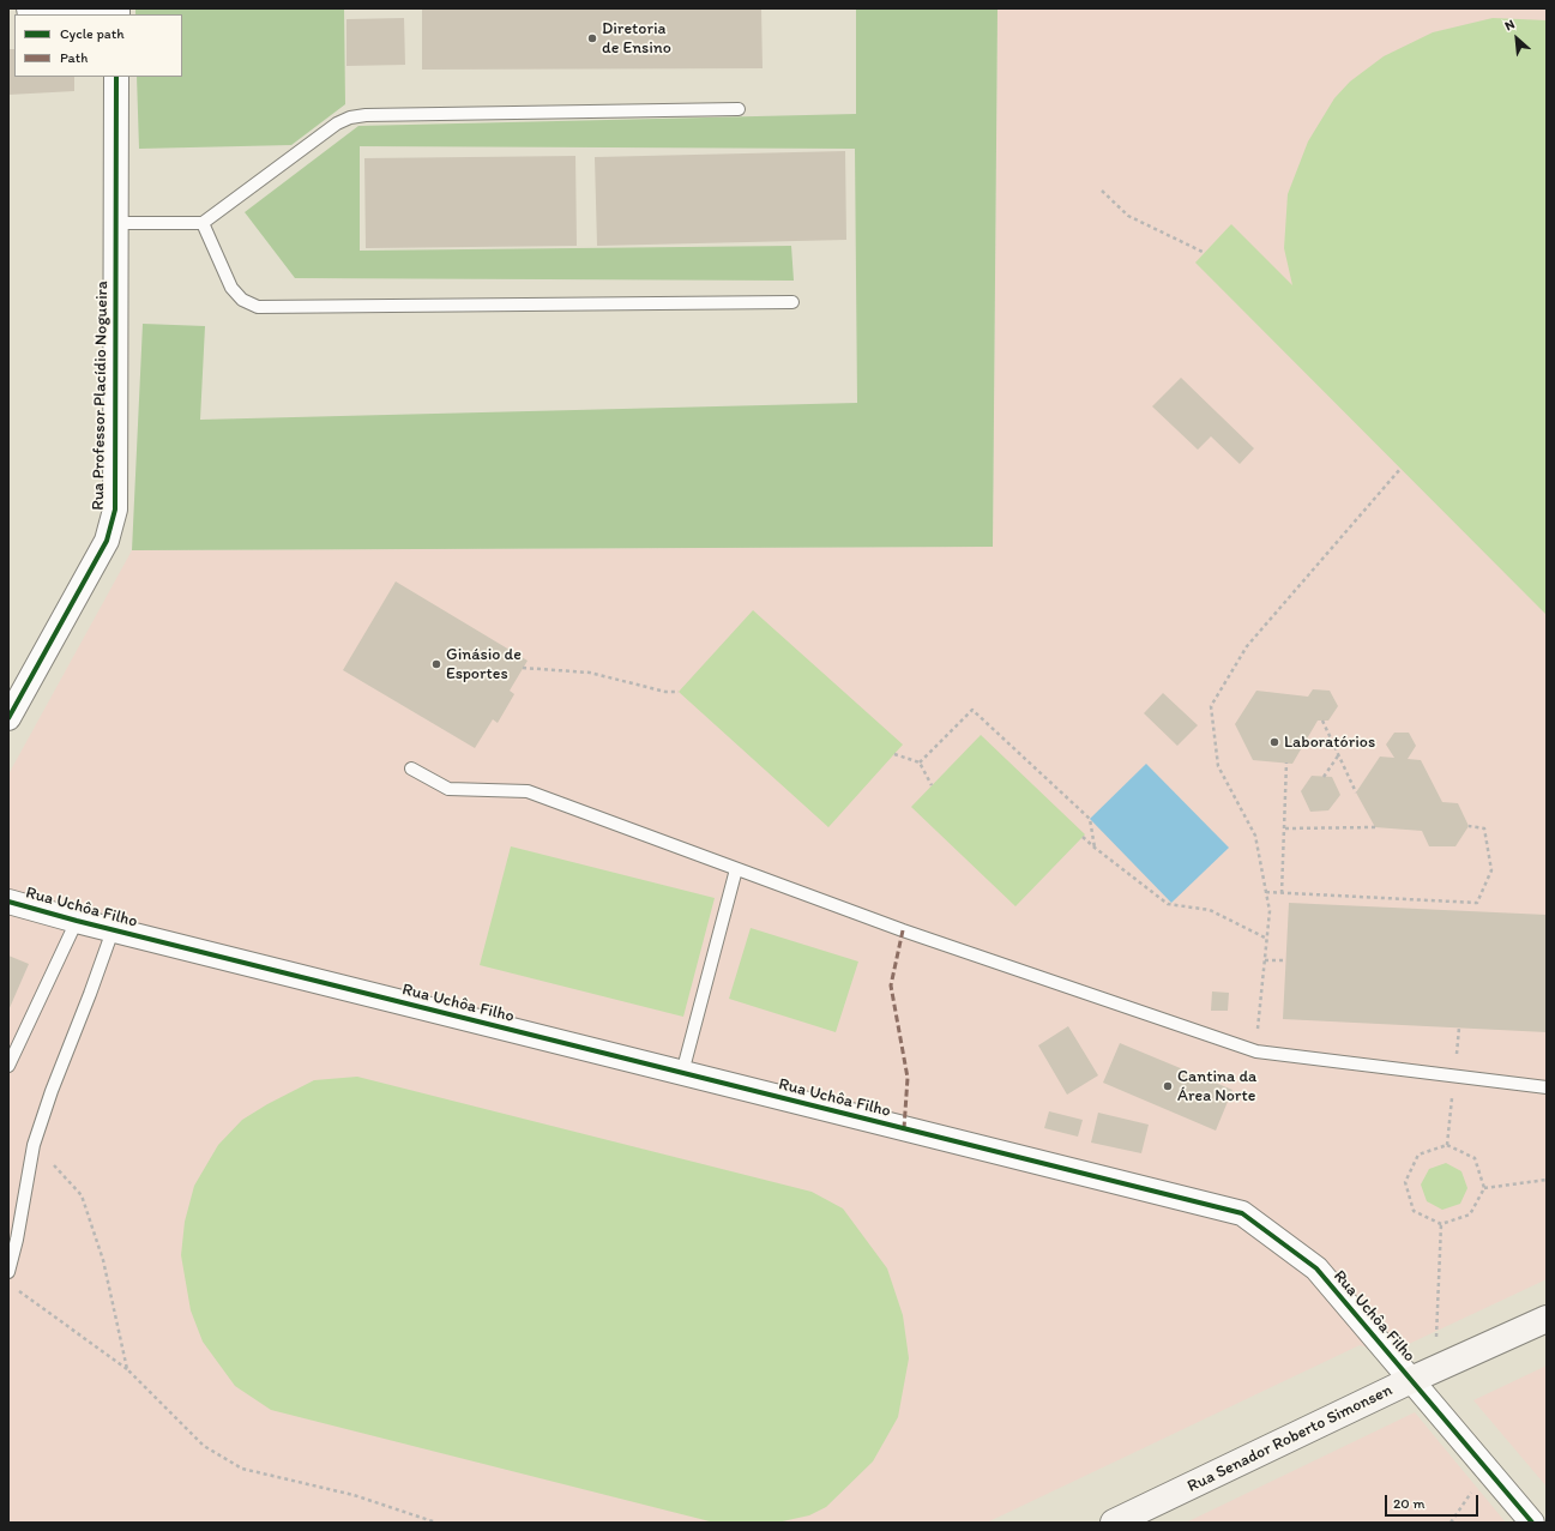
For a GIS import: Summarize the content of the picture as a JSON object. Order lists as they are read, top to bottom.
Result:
{
  "streets": {
    "street": ["Rua Professor Placídio Nogueira", "Rua Uchôa Filho", "Rua Senador Roberto Simonsen"]
  },
  "crossings": [
    ["Rua Uchôa Filho", "Rua Senador Roberto Simonsen"]
  ],
  "places": [
    "Diretoria de Ensino",
    "Ginásio de Esportes",
    "Laboratórios",
    "Cantina da Área Norte"
  ],
  "legend": ["Cycle path", "Path"],
  "scale_bar": "20 m",
  "north": "top left"
}
